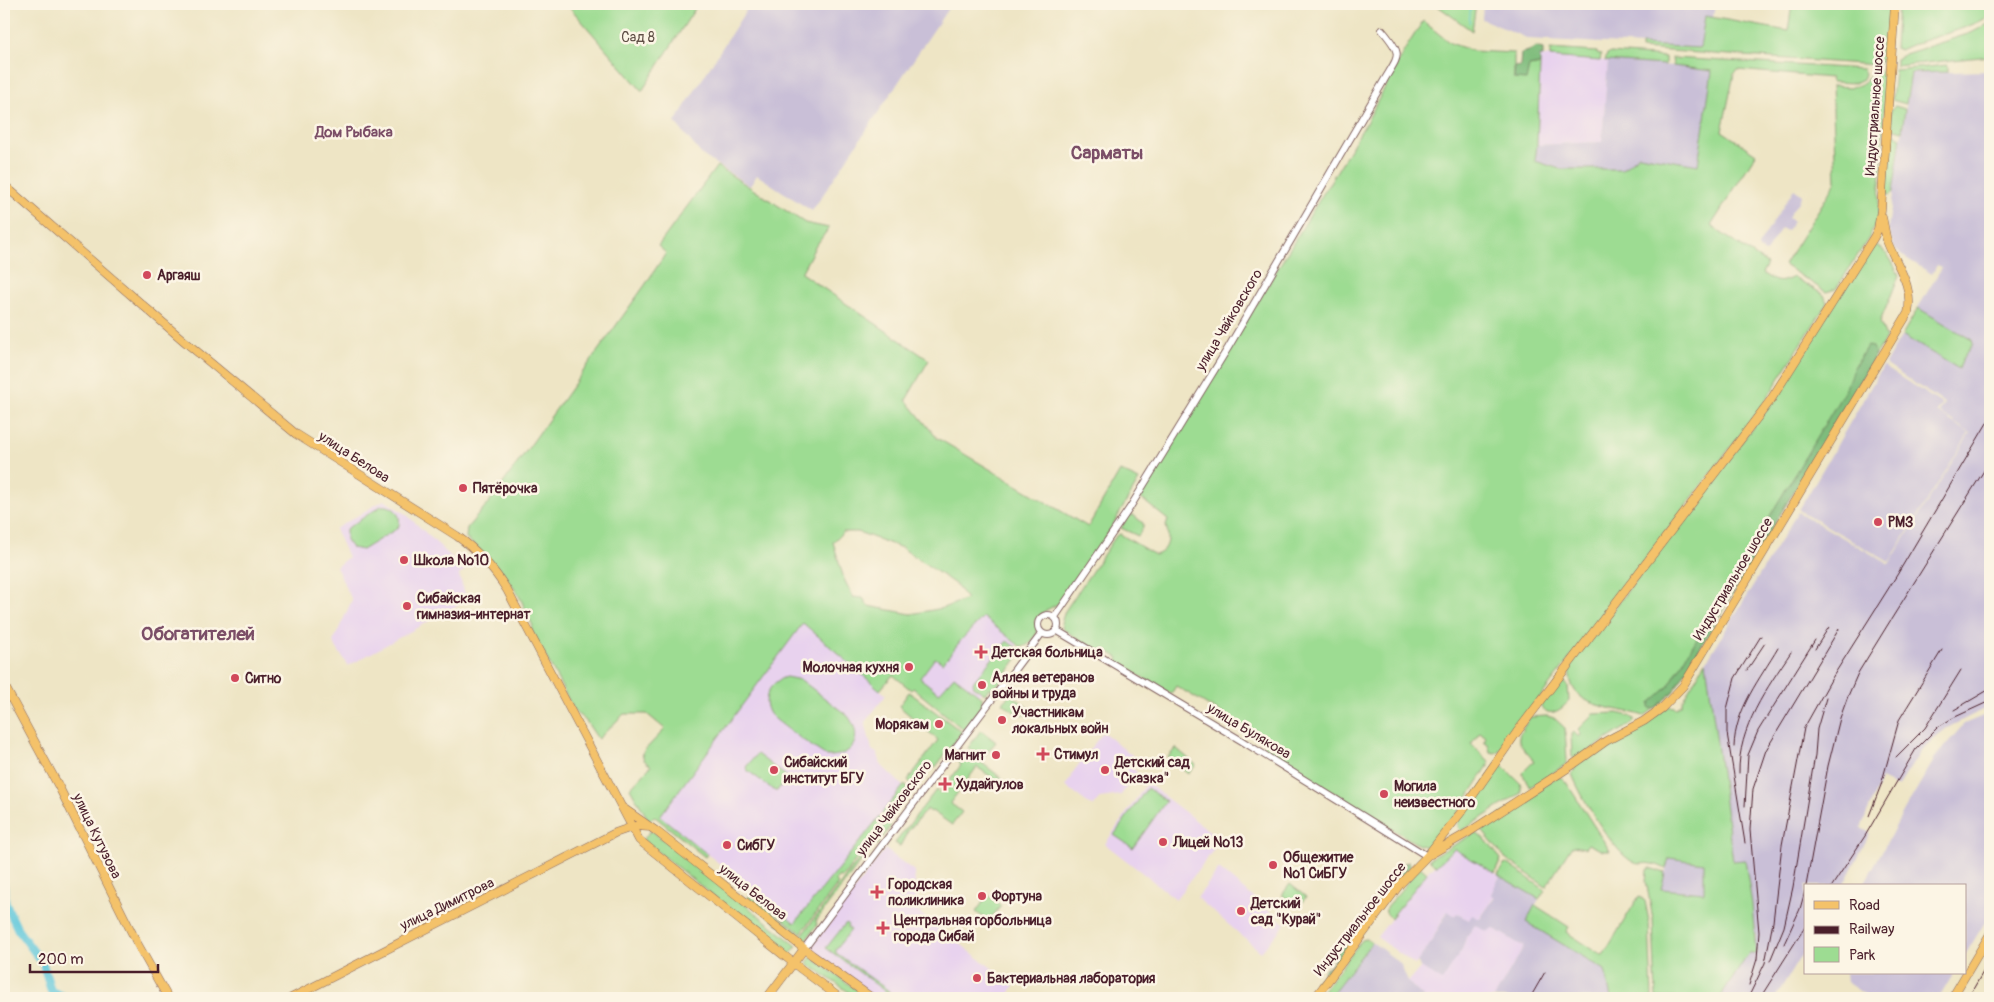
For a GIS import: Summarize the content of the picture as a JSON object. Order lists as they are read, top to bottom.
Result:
{
  "streets": {
    "main road": [
      "Индустриальное шоссе",
      "улица Чайковского",
      "улица Белова",
      "улица Кутузова",
      "улица Димитрова"
    ],
    "street": ["улица Булякова"]
  },
  "crossings": [
    ["Индустриальное шоссе", "улица Булякова"],
    ["улица Чайковского", "улица Белова"],
    ["улица Чайковского", "улица Булякова"],
    ["улица Белова", "улица Димитрова"]
  ],
  "districts": ["Дом Рыбака", "Сарматы", "Обогатителей"],
  "parks": ["Сад 8"],
  "places": {
    "other": [
      "Аргаяш",
      "Пятёрочка",
      "РМЗ",
      "Школа №10",
      "Сибайская гимназия-интернат",
      "Молочная кухня",
      "Ситно",
      "Аллея ветеранов войны и труда",
      "Участникам локальных войн",
      "Морякам",
      "Магнит",
      "Сибайский институт БГУ",
      "Детский сад \"Сказка\"",
      "Могила неизвестного",
      "Лицей №13",
      "СибГУ",
      "Общежитие №1 СиБГУ",
      "Фортуна",
      "Детский сад \"Курай\"",
      "Бактериальная лаборатория"
    ],
    "health": [
      "Детская больница",
      "Стимул",
      "Худайгулов",
      "Городская поликлиника",
      "Центральная горбольница города Сибай"
    ]
  },
  "legend": ["Road", "Railway", "Park"],
  "scale_bar": "200 m"
}
